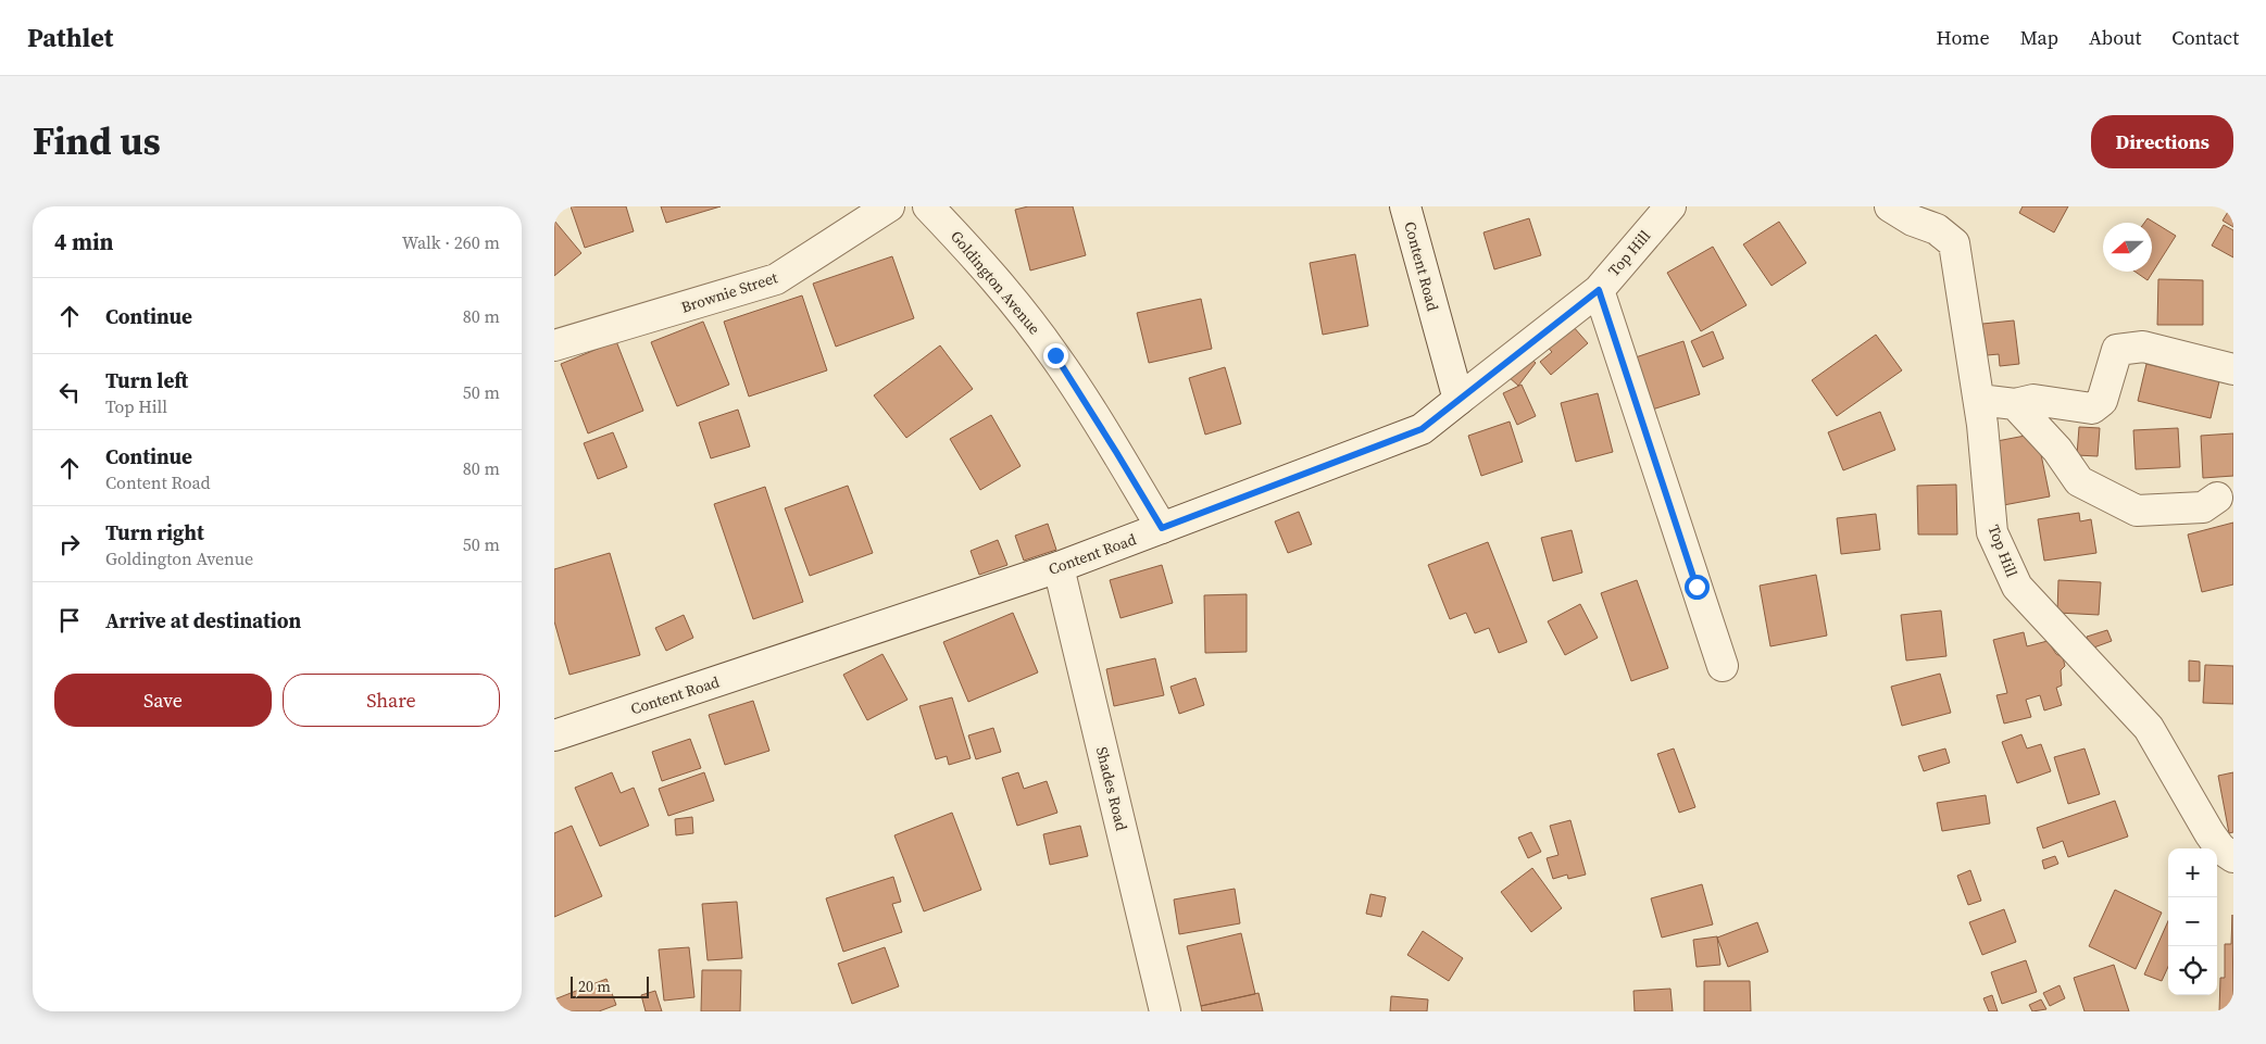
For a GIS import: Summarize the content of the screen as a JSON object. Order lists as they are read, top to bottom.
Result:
{
  "streets": {
    "street": [
      "Top Hill",
      "Content Road",
      "Goldington Avenue",
      "Brownie Street",
      "Shades Road"
    ]
  },
  "crossings": [
    ["Top Hill", "Content Road"],
    ["Content Road", "Goldington Avenue"],
    ["Content Road", "Shades Road"]
  ],
  "scale_bar": "20 m",
  "north": "left",
  "page": {
    "header": "Pathlet",
    "nav": [
      "Home",
      "Map",
      "About",
      "Contact"
    ],
    "title": "Find us",
    "buttons": [
      "Directions",
      ["Save", "Share"]
    ],
    "heading": ["4 min", "Walk · 260 m"],
    "list": [
      ["Continue", "80 m"],
      ["Turn left", "Top Hill", "50 m"],
      ["Continue", "Content Road", "80 m"],
      ["Turn right", "Goldington Avenue", "50 m"],
      "Arrive at destination"
    ],
    "map_buttons": ["+", "−"],
    "scale": "20 m"
  }
}
